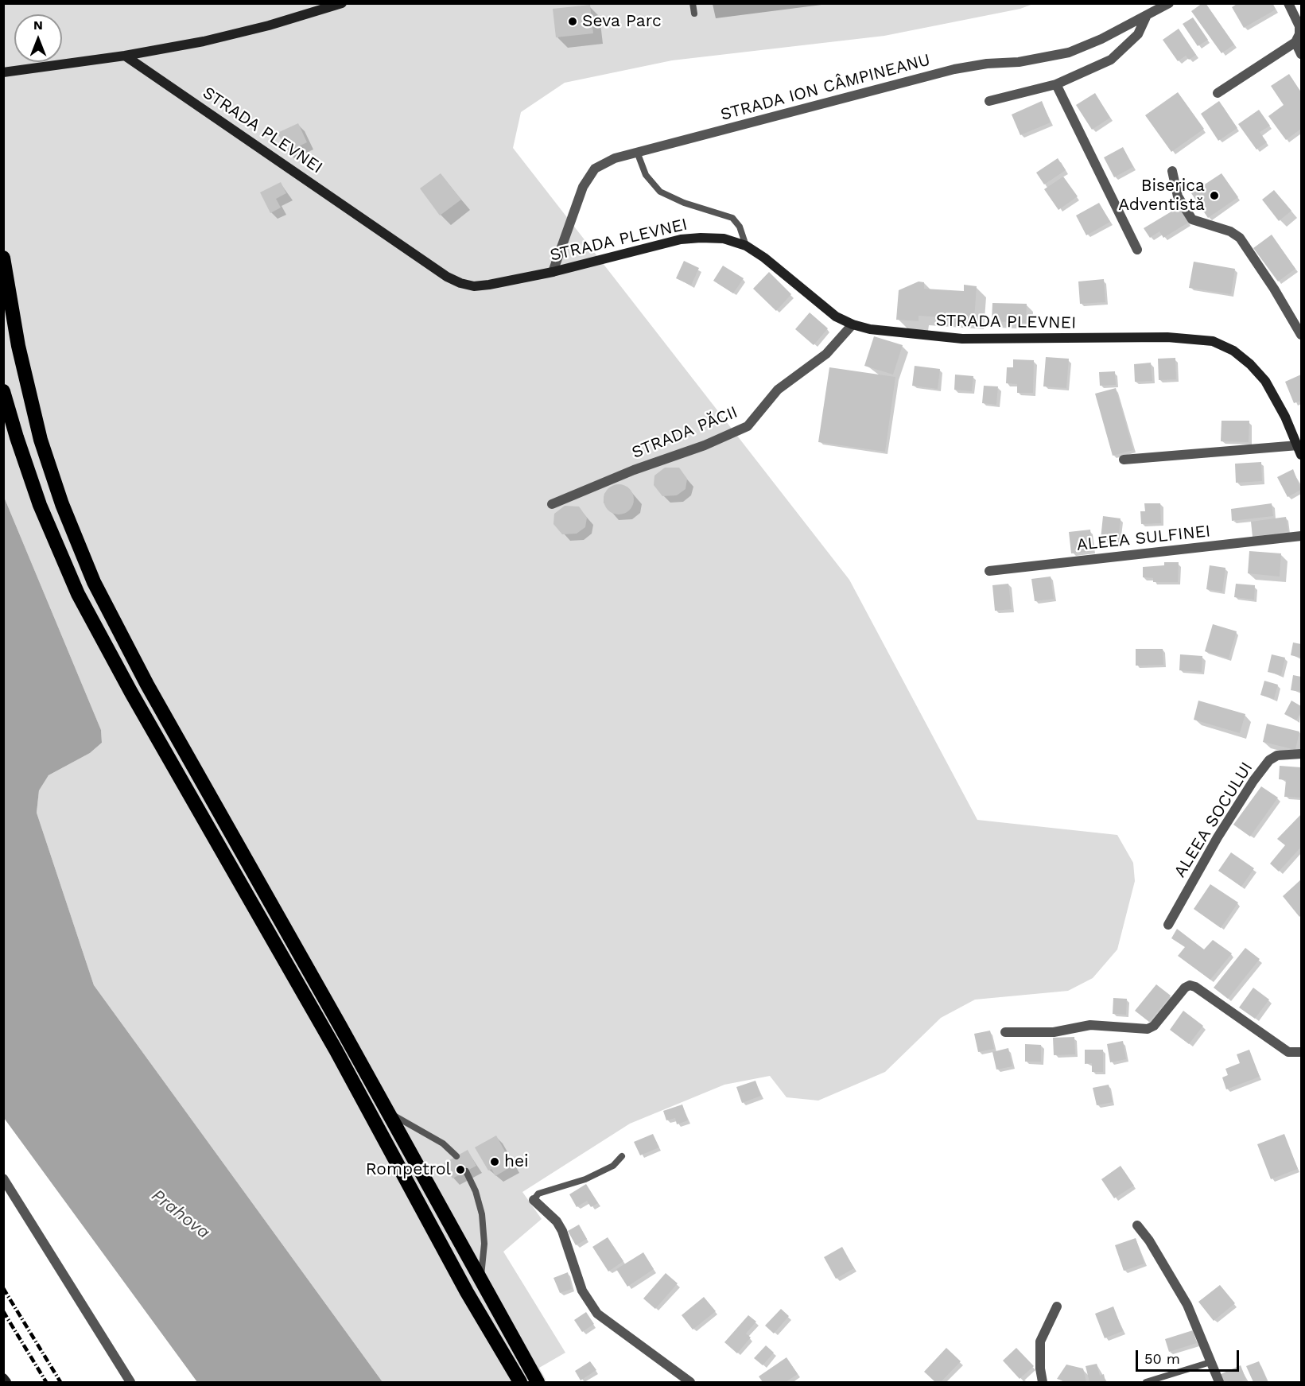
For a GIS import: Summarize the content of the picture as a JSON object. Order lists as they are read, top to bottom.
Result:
{
  "streets": {
    "main road": ["STRADA PLEVNEI"],
    "street": [
      "STRADA ION CÂMPINEANU",
      "STRADA PĂCII",
      "ALEEA SULFINEI",
      "ALEEA SOCULUI"
    ]
  },
  "crossings": [
    ["STRADA ION CÂMPINEANU", "STRADA PLEVNEI"],
    ["STRADA PLEVNEI", "STRADA PĂCII"]
  ],
  "water": ["Prahova"],
  "places": [
    "Seva Parc",
    "Biserica Adventistă",
    "hei",
    "Rompetrol"
  ],
  "scale_bar": "50 m",
  "north": "top"
}
